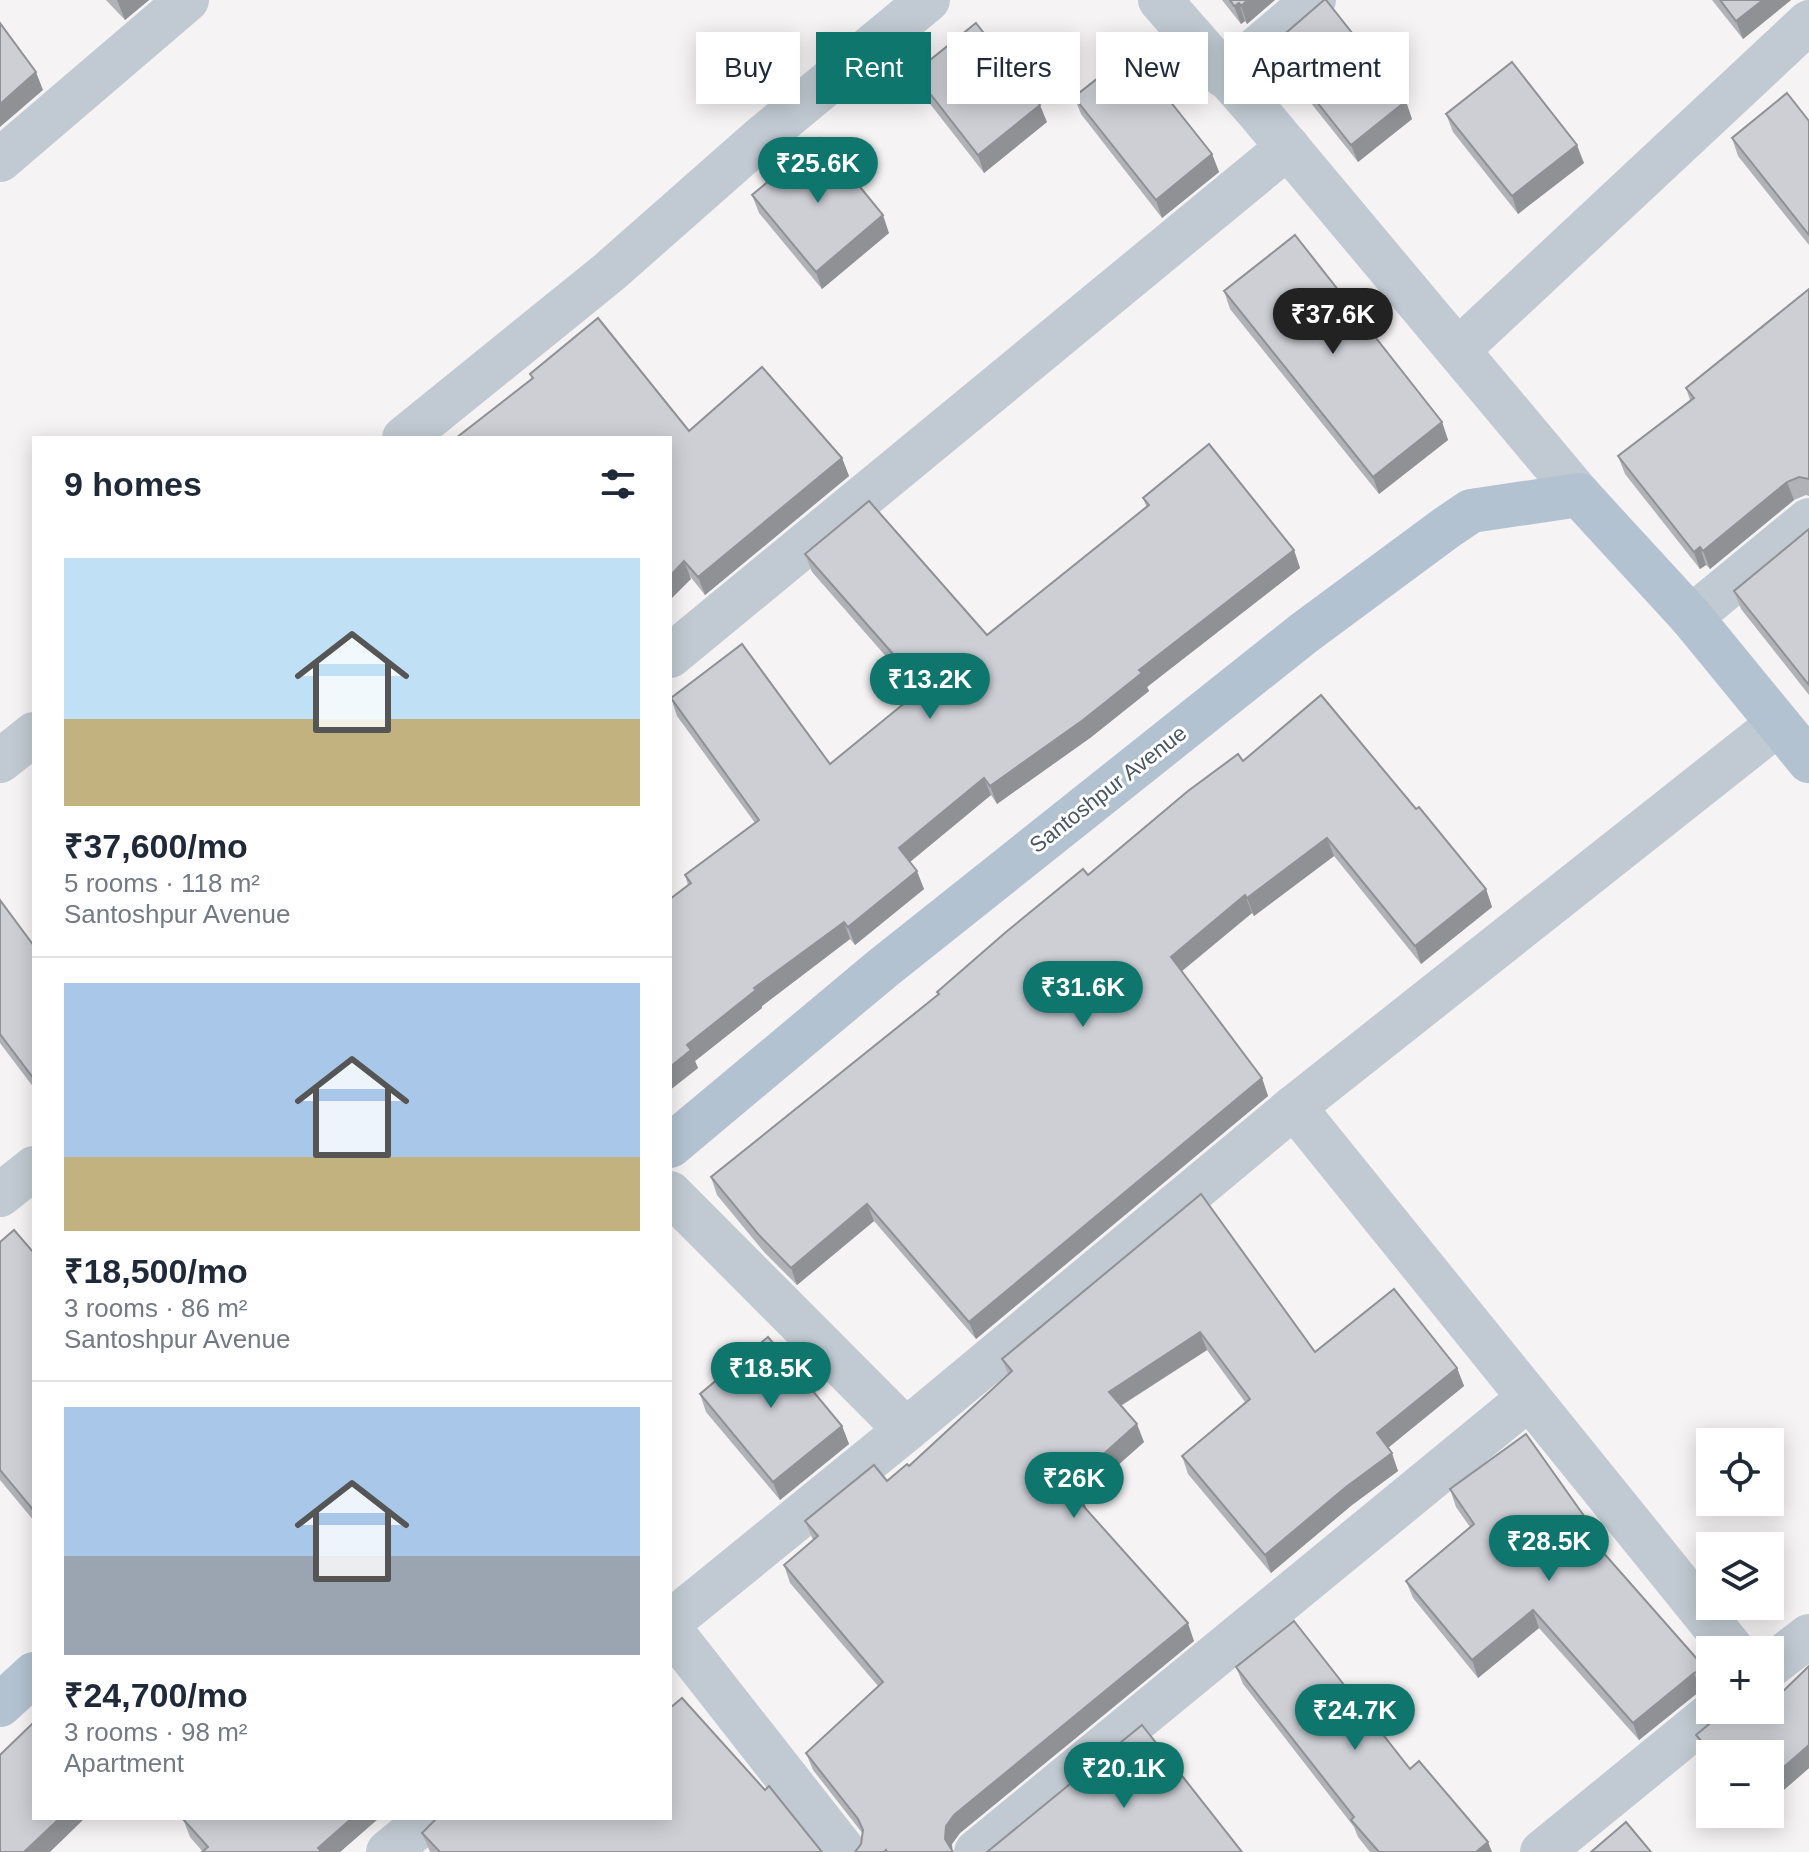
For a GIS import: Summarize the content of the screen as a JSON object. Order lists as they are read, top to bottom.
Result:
{
  "streets": {
    "main road": ["Santoshpur Avenue"]
  },
  "page": {
    "chip": [
      "Buy",
      "Rent",
      "Filters",
      "New",
      "Apartment"
    ],
    "price": [
      "₹25.6K",
      "₹37.6K",
      "₹13.2K",
      "₹31.6K",
      "₹18.5K",
      "₹26K",
      "₹28.5K",
      "₹24.7K",
      "₹20.1K"
    ],
    "heading": "9 homes",
    "list": [
      {
        "name": "₹37,600/mo",
        "note": "5 rooms · 118 m² · Santoshpur Avenue"
      },
      {
        "name": "₹18,500/mo",
        "note": "3 rooms · 86 m² · Santoshpur Avenue"
      },
      {
        "name": "₹24,700/mo",
        "note": "3 rooms · 98 m² · Apartment"
      }
    ],
    "map_buttons": ["+", "−"]
  }
}
